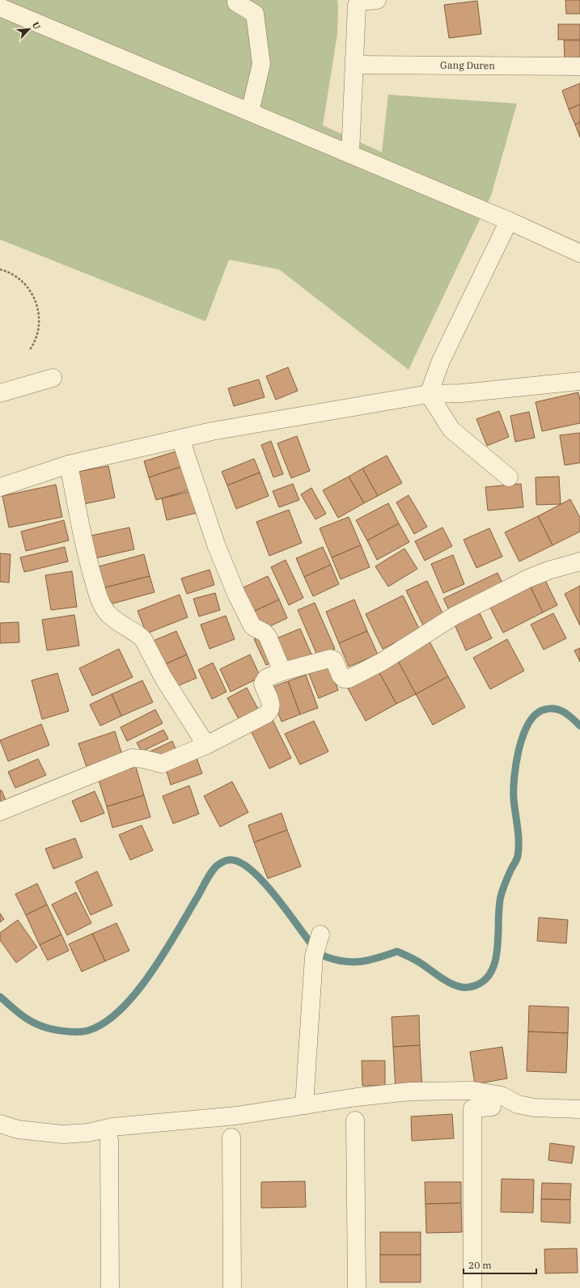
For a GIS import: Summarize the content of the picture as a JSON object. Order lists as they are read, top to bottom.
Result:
{
  "streets": {
    "street": ["Gang Duren"]
  },
  "scale_bar": "20 m",
  "north": "top right"
}
